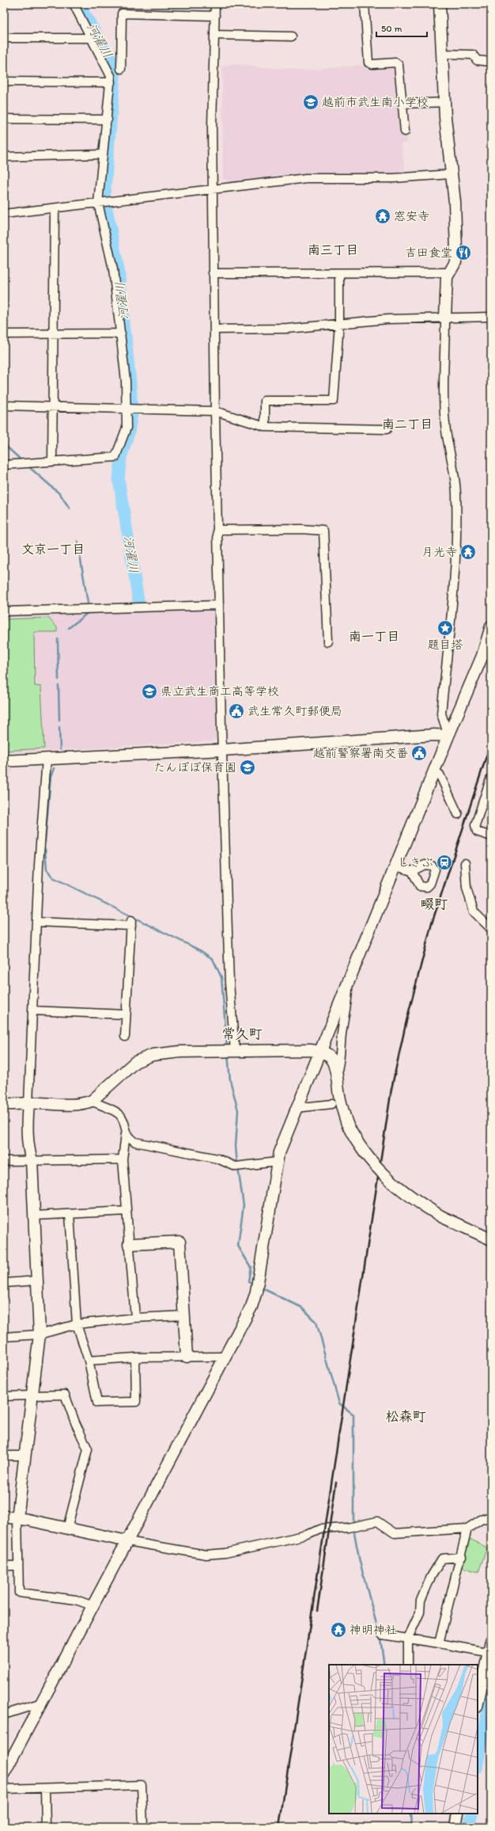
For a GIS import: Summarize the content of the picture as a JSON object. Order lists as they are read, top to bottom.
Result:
{
  "districts": [
    "南三丁目",
    "南二丁目",
    "文京一丁目",
    "南一丁目",
    "畷町",
    "常久町",
    "松森町"
  ],
  "water": ["河濯川"],
  "places": {
    "school or university": ["越前市武生南小学校", "県立武生商工高等学校", "たんぽぽ保育園"],
    "temple": ["窓安寺", "月光寺", "神明神社"],
    "restaurant": ["吉田食堂"],
    "place": ["題目塔"],
    "public building": ["武生常久町郵便局", "越前警察署南交番"],
    "station": ["しきぶ"]
  },
  "scale_bar": "50 m"
}
